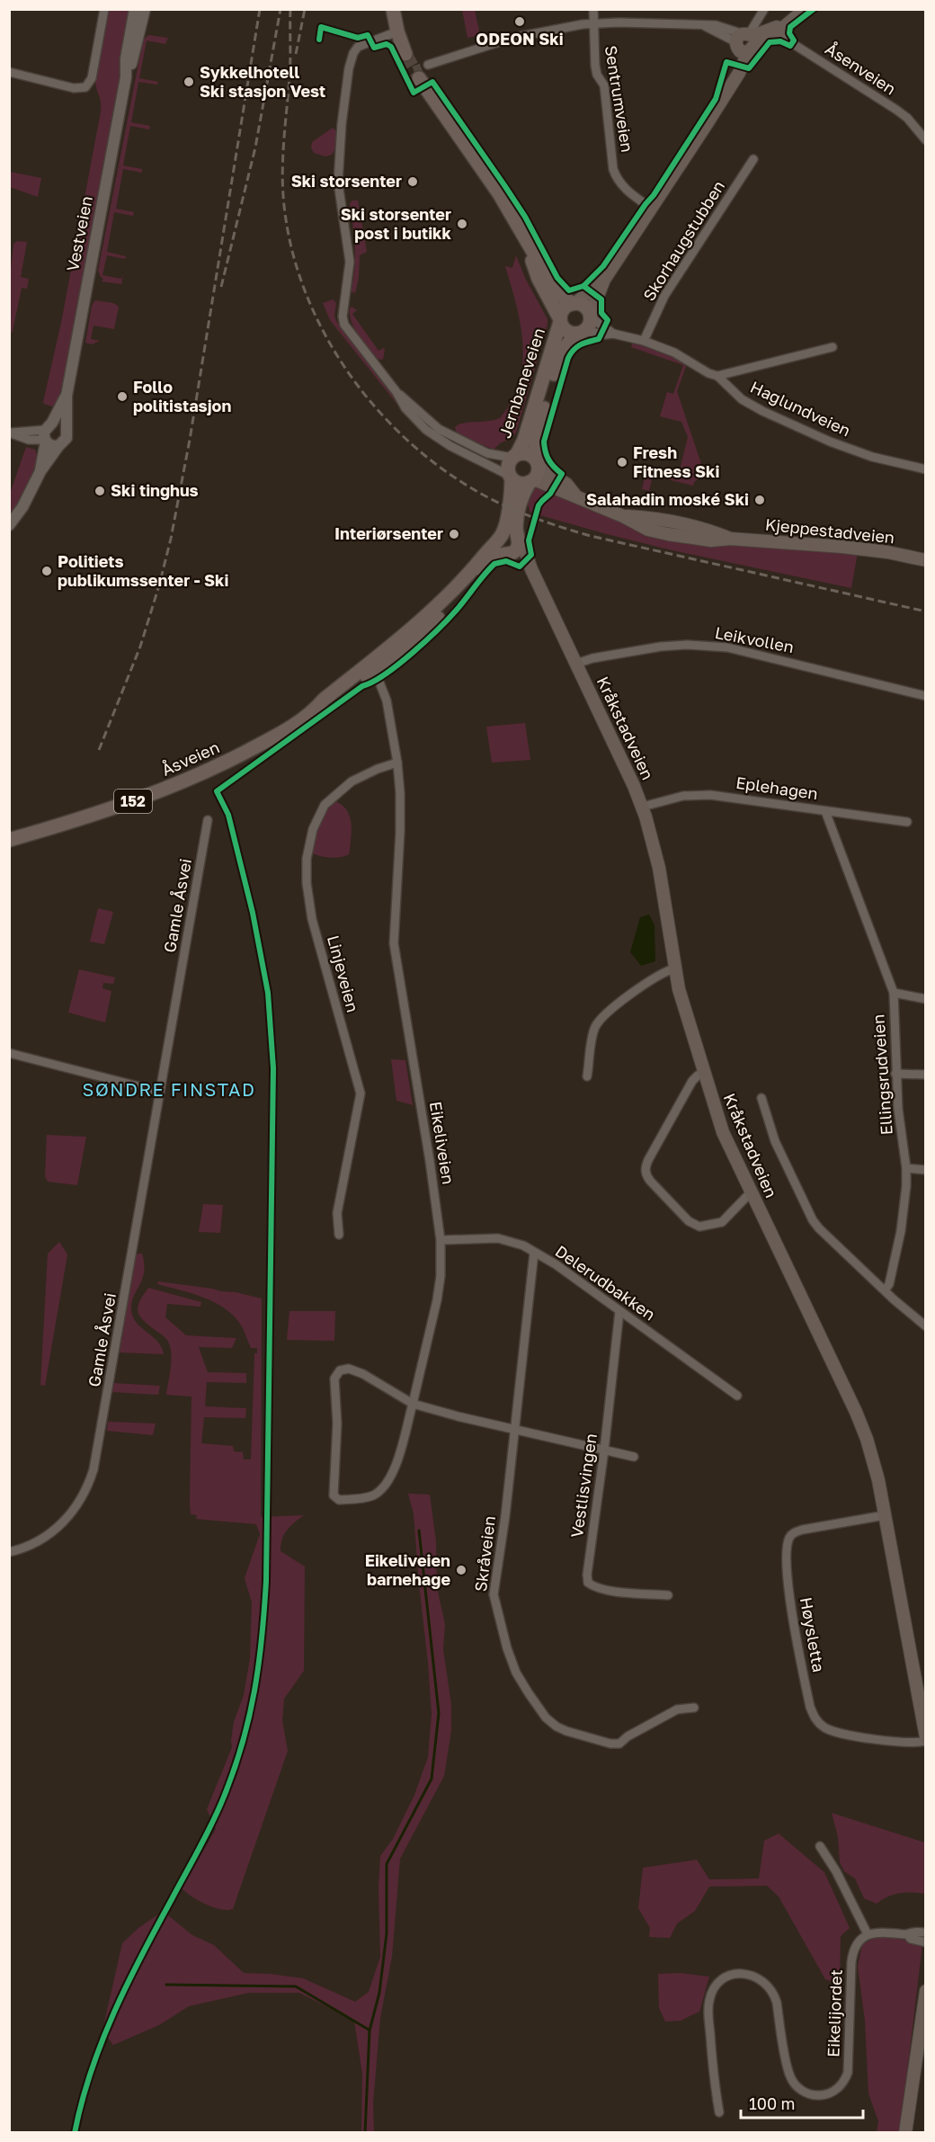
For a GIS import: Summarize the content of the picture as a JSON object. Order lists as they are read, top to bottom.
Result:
{
  "streets": {
    "main road": [
      "Jernbaneveien",
      "Kjeppestadveien",
      "Kråkstadveien",
      "Åsveien",
      "152"
    ],
    "street": [
      "Åsenveien",
      "Sentrumveien",
      "Vestveien",
      "Skorhaugstubben",
      "Haglundveien",
      "Leikvollen",
      "Eplehagen",
      "Gamle Åsvei",
      "Linjeveien",
      "Ellingsrudveien",
      "Eikeliveien",
      "Delerudbakken",
      "Vestlisvingen",
      "Skråveien",
      "Høysletta",
      "Eikelijordet"
    ]
  },
  "crossings": [
    ["Skorhaugstubben", "Haglundveien"],
    ["Jernbaneveien", "Haglundveien"],
    ["Jernbaneveien", "Kjeppestadveien"],
    ["Jernbaneveien", "Kråkstadveien"],
    ["Jernbaneveien", "Åsveien"],
    ["Leikvollen", "Kråkstadveien"],
    ["Kråkstadveien", "Åsveien"],
    ["Kråkstadveien", "Eplehagen"],
    ["Kråkstadveien", "Høysletta"],
    ["Åsveien", "Eikeliveien"],
    ["Eplehagen", "Ellingsrudveien"],
    ["Linjeveien", "Eikeliveien"],
    ["Eikeliveien", "Delerudbakken"],
    ["Delerudbakken", "Vestlisvingen"],
    ["Delerudbakken", "Skråveien"]
  ],
  "districts": ["SØNDRE FINSTAD"],
  "places": [
    "ODEON Ski",
    "Sykkelhotell Ski stasjon Vest",
    "Ski storsenter",
    "Ski storsenter post i butikk",
    "Follo politistasjon",
    "Fresh Fitness Ski",
    "Ski tinghus",
    "Salahadin moské Ski",
    "Interiørsenter",
    "Politiets publikumssenter - Ski",
    "Eikeliveien barnehage"
  ],
  "scale_bar": "100 m"
}
